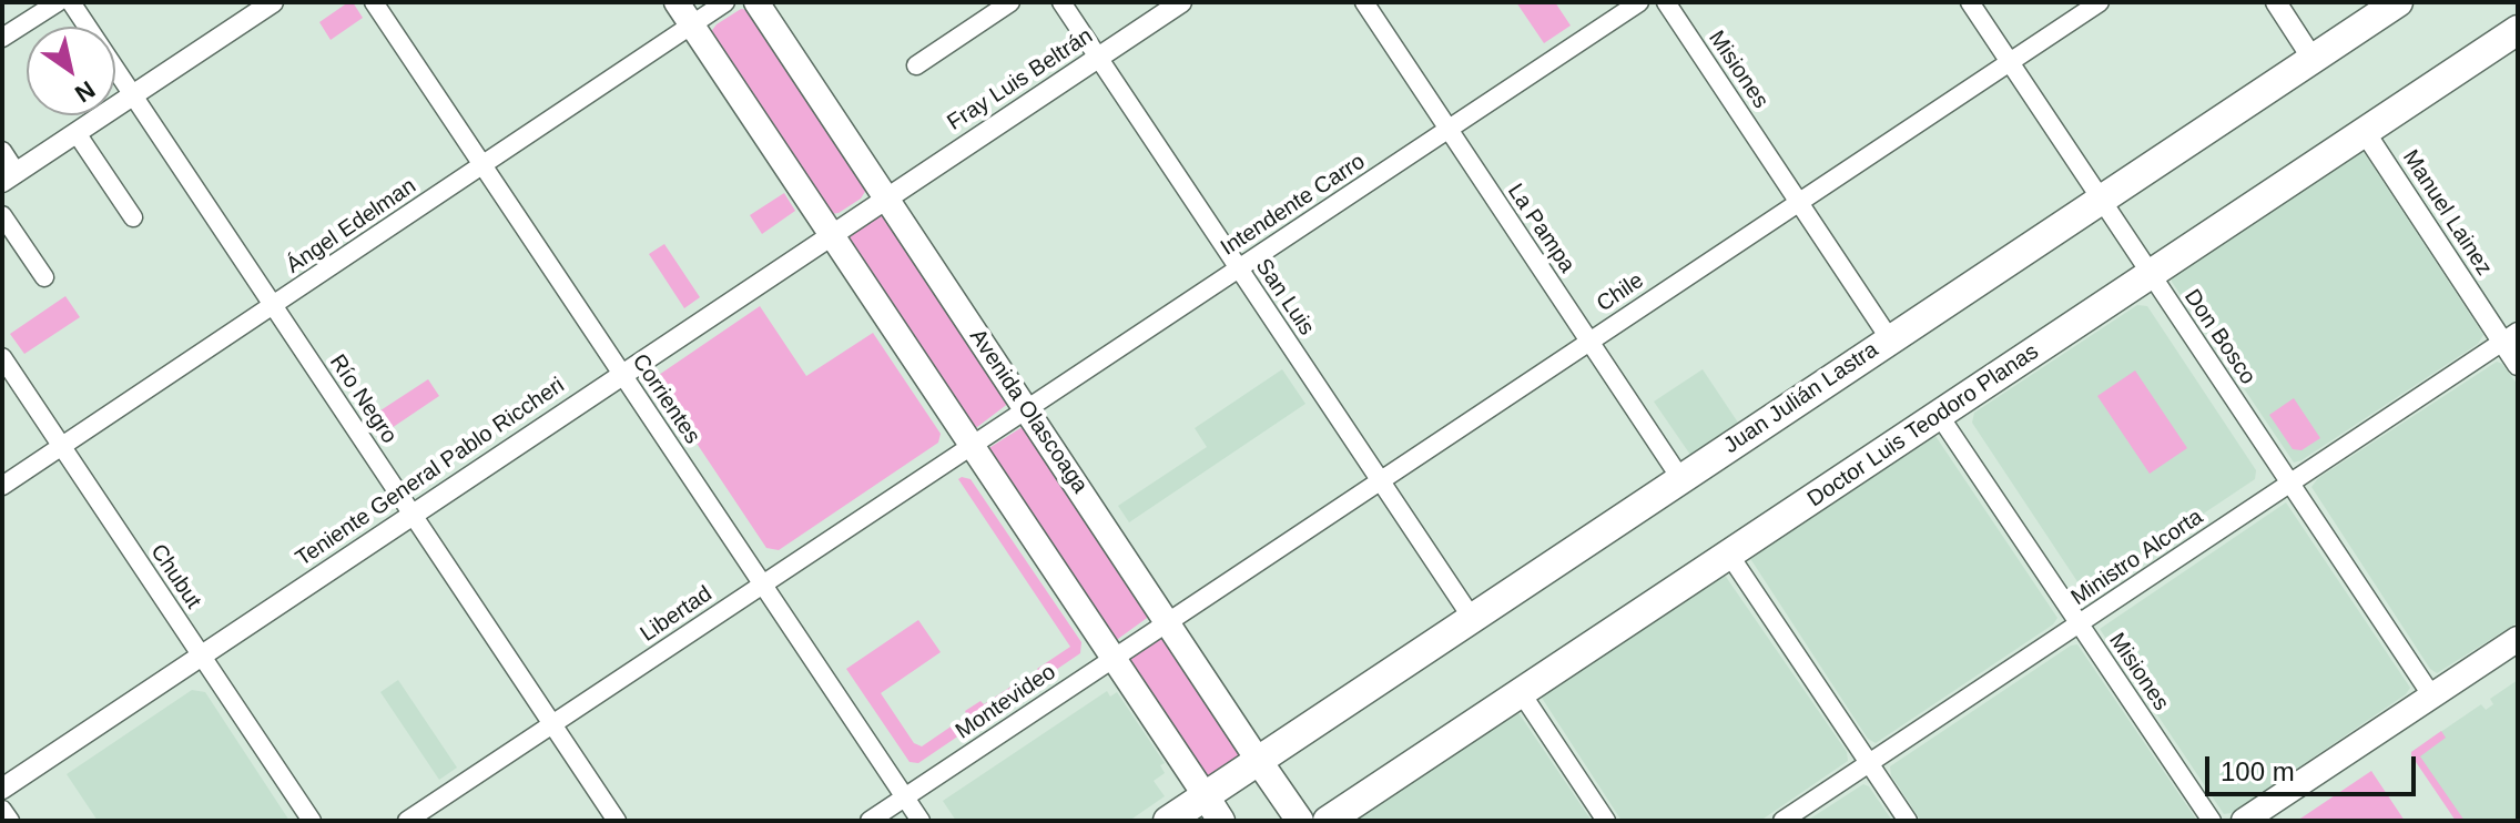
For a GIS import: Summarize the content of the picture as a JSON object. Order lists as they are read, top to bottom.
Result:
{
  "streets": {
    "highway": ["Juan Julián Lastra", "Doctor Luis Teodoro Planas"],
    "main road": ["Avenida Olascoaga"],
    "street": [
      "Misiones",
      "Fray Luis Beltrán",
      "Intendente Carro",
      "Manuel Lainez",
      "Ángel Edelman",
      "La Pampa",
      "Chile",
      "San Luis",
      "Don Bosco",
      "Río Negro",
      "Corrientes",
      "Teniente General Pablo Riccheri",
      "Ministro Alcorta",
      "Chubut",
      "Libertad",
      "Montevideo"
    ]
  },
  "crossings": [
    ["Misiones", "Chile"],
    ["Misiones", "Juan Julián Lastra"],
    ["Misiones", "Doctor Luis Teodoro Planas"],
    ["Misiones", "Ministro Alcorta"],
    ["Fray Luis Beltrán", "San Luis"],
    ["Fray Luis Beltrán", "Avenida Olascoaga"],
    ["Fray Luis Beltrán", "Teniente General Pablo Riccheri"],
    ["Intendente Carro", "La Pampa"],
    ["Intendente Carro", "San Luis"],
    ["Intendente Carro", "Avenida Olascoaga"],
    ["Intendente Carro", "Libertad"],
    ["Manuel Lainez", "Doctor Luis Teodoro Planas"],
    ["Manuel Lainez", "Ministro Alcorta"],
    ["Ángel Edelman", "Río Negro"],
    ["Ángel Edelman", "Corrientes"],
    ["Ángel Edelman", "Chubut"],
    ["La Pampa", "Chile"],
    ["La Pampa", "Juan Julián Lastra"],
    ["Chile", "San Luis"],
    ["Chile", "Don Bosco"],
    ["Chile", "Avenida Olascoaga"],
    ["Chile", "Montevideo"],
    ["San Luis", "Juan Julián Lastra"],
    ["Don Bosco", "Juan Julián Lastra"],
    ["Don Bosco", "Doctor Luis Teodoro Planas"],
    ["Don Bosco", "Ministro Alcorta"],
    ["Juan Julián Lastra", "Avenida Olascoaga"],
    ["Río Negro", "Teniente General Pablo Riccheri"],
    ["Río Negro", "Libertad"],
    ["Corrientes", "Teniente General Pablo Riccheri"],
    ["Corrientes", "Libertad"],
    ["Corrientes", "Montevideo"],
    ["Avenida Olascoaga", "Teniente General Pablo Riccheri"],
    ["Avenida Olascoaga", "Montevideo"],
    ["Teniente General Pablo Riccheri", "Chubut"]
  ],
  "scale_bar": "100 m",
  "north": "bottom right"
}
